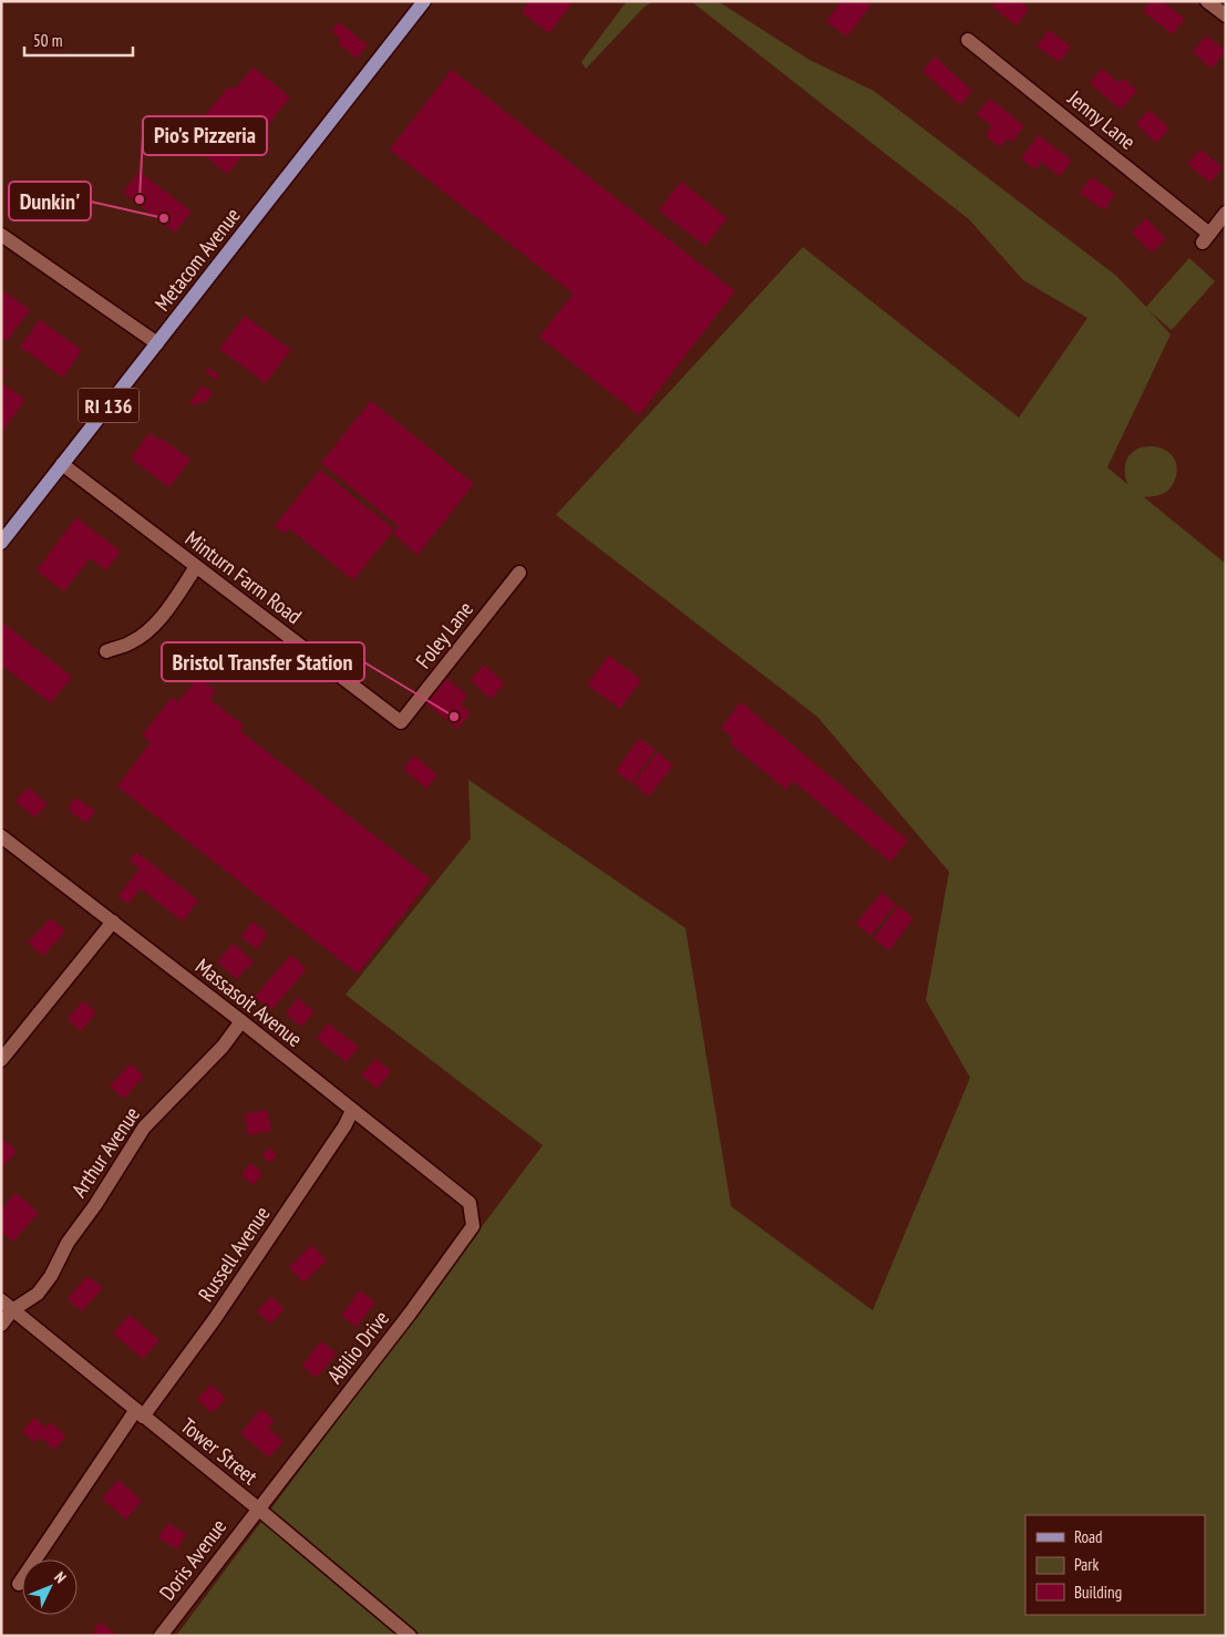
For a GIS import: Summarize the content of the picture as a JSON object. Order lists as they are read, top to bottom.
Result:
{
  "streets": {
    "main road": ["Metacom Avenue", "RI 136"],
    "street": [
      "Jenny Lane",
      "Minturn Farm Road",
      "Foley Lane",
      "Massasoit Avenue",
      "Arthur Avenue",
      "Russell Avenue",
      "Abilio Drive",
      "Tower Street",
      "Doris Avenue"
    ]
  },
  "crossings": [
    ["Metacom Avenue", "Minturn Farm Road"],
    ["Minturn Farm Road", "Foley Lane"],
    ["Massasoit Avenue", "Arthur Avenue"],
    ["Massasoit Avenue", "Russell Avenue"],
    ["Massasoit Avenue", "Abilio Drive"],
    ["Arthur Avenue", "Tower Street"],
    ["Russell Avenue", "Tower Street"],
    ["Abilio Drive", "Tower Street"],
    ["Abilio Drive", "Doris Avenue"],
    ["Tower Street", "Doris Avenue"]
  ],
  "places": ["Pio's Pizzeria", "Dunkin'", "Bristol Transfer Station"],
  "legend": ["Road", "Park", "Building"],
  "scale_bar": "50 m",
  "north": "top right"
}
